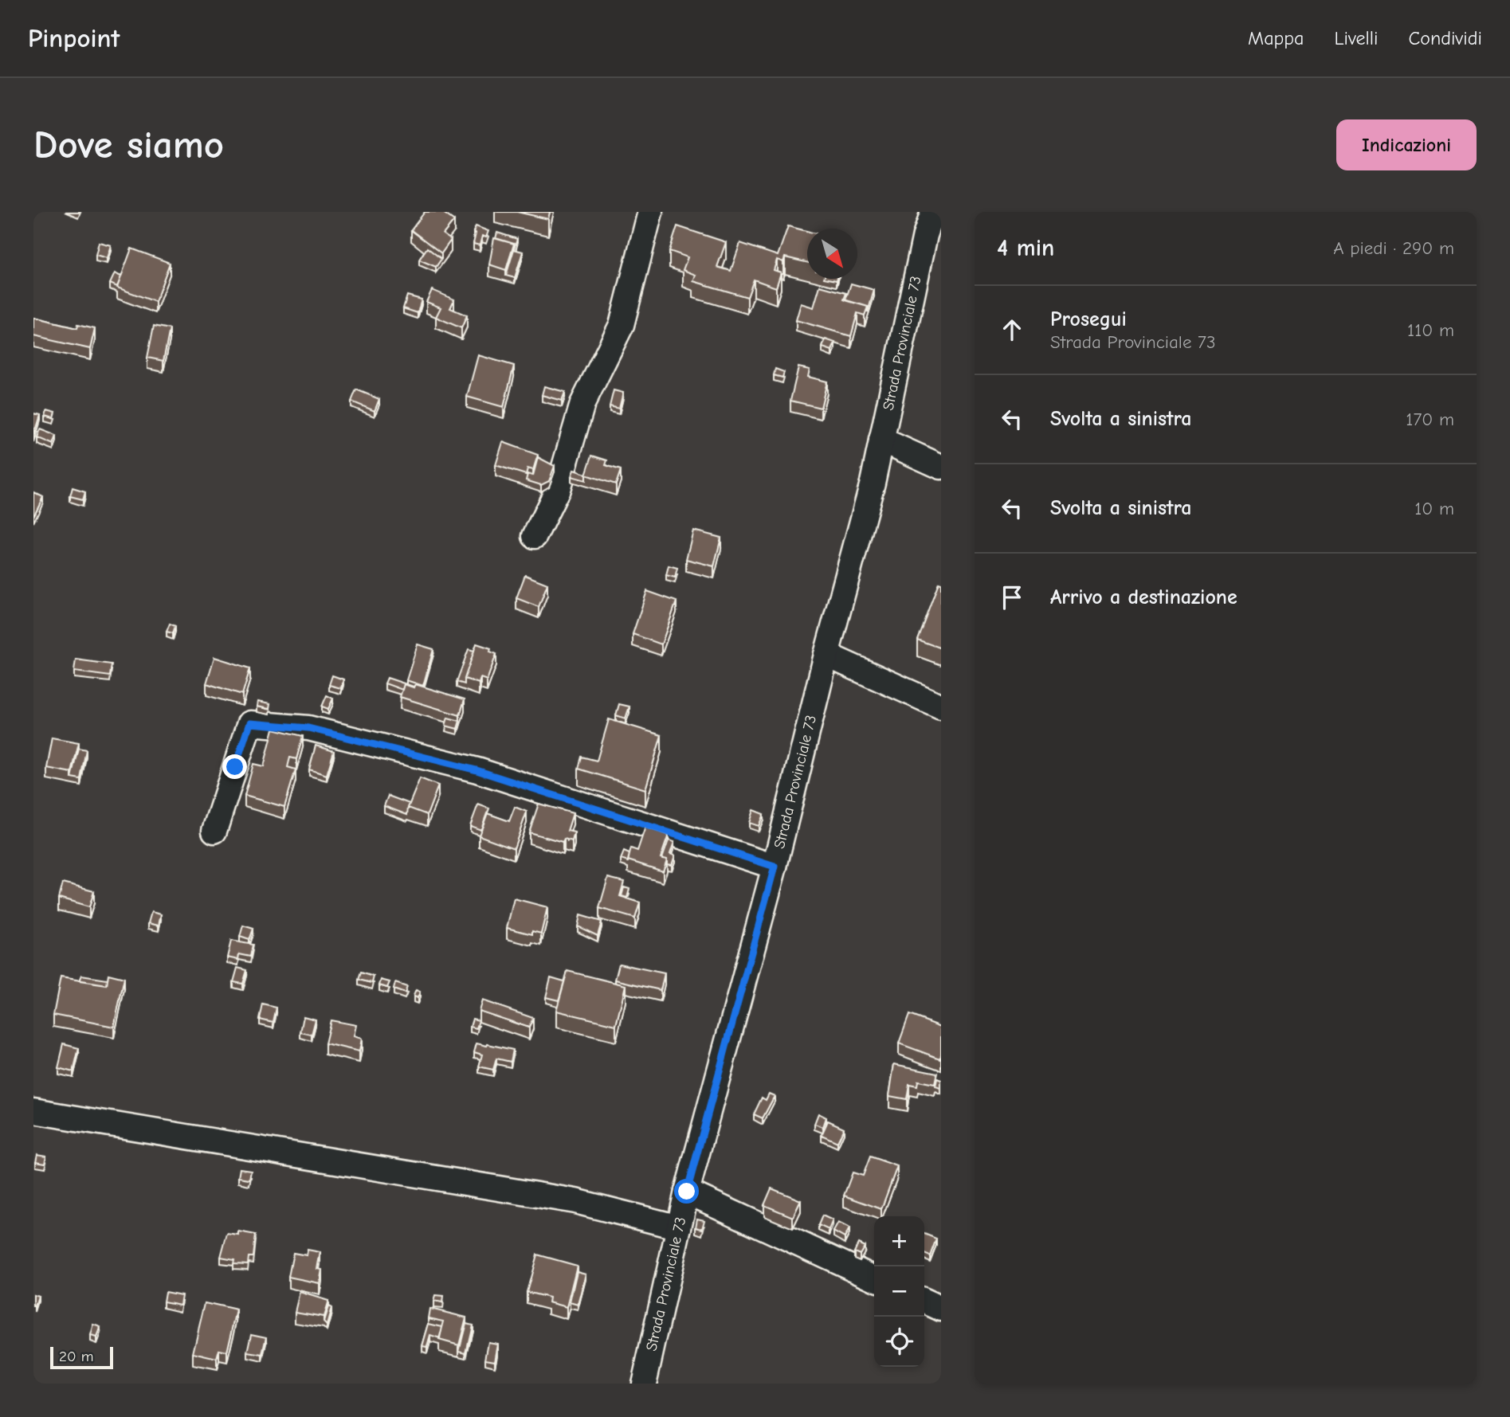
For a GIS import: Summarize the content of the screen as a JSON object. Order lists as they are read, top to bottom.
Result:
{
  "streets": {
    "street": ["Strada Provinciale 73"]
  },
  "scale_bar": "20 m",
  "north": "bottom right",
  "page": {
    "header": "Pinpoint",
    "nav": ["Mappa", "Livelli", "Condividi"],
    "buttons": "Indicazioni",
    "title": "Dove siamo",
    "heading": ["4 min", "A piedi · 290 m"],
    "list": [
      ["Prosegui", "Strada Provinciale 73", "110 m"],
      ["Svolta a sinistra", "170 m"],
      ["Svolta a sinistra", "10 m"],
      "Arrivo a destinazione"
    ],
    "map_buttons": ["+", "−"],
    "scale": "20 m"
  }
}
